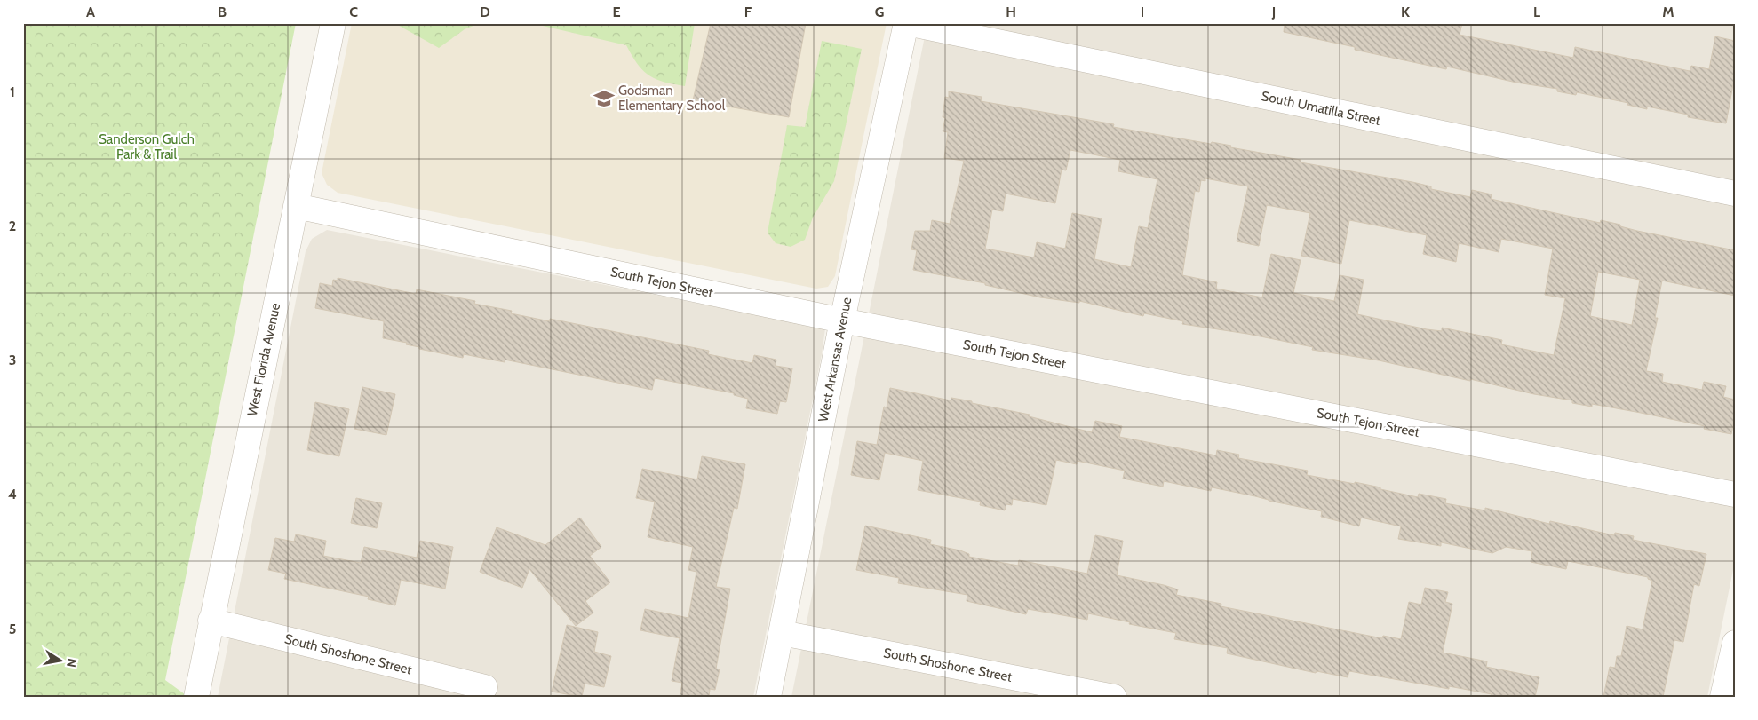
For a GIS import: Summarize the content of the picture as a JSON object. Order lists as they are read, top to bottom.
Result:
{
  "streets": {
    "street": [
      "South Umatilla Street",
      "South Tejon Street",
      "West Florida Avenue",
      "West Arkansas Avenue",
      "South Shoshone Street"
    ]
  },
  "crossings": [
    ["South Umatilla Street", "West Arkansas Avenue"],
    ["South Tejon Street", "West Florida Avenue"],
    ["South Tejon Street", "West Arkansas Avenue"],
    ["West Florida Avenue", "South Shoshone Street"],
    ["West Arkansas Avenue", "South Shoshone Street"]
  ],
  "parks": ["Sanderson Gulch Park & Trail"],
  "places": {
    "school or university": ["Godsman Elementary School"]
  },
  "north": "right",
  "grid": {
    "columns": [
      "A",
      "B",
      "C",
      "D",
      "E",
      "F",
      "G",
      "H",
      "I",
      "J",
      "K",
      "L",
      "M"
    ],
    "rows": [
      "1",
      "2",
      "3",
      "4",
      "5"
    ]
  }
}
